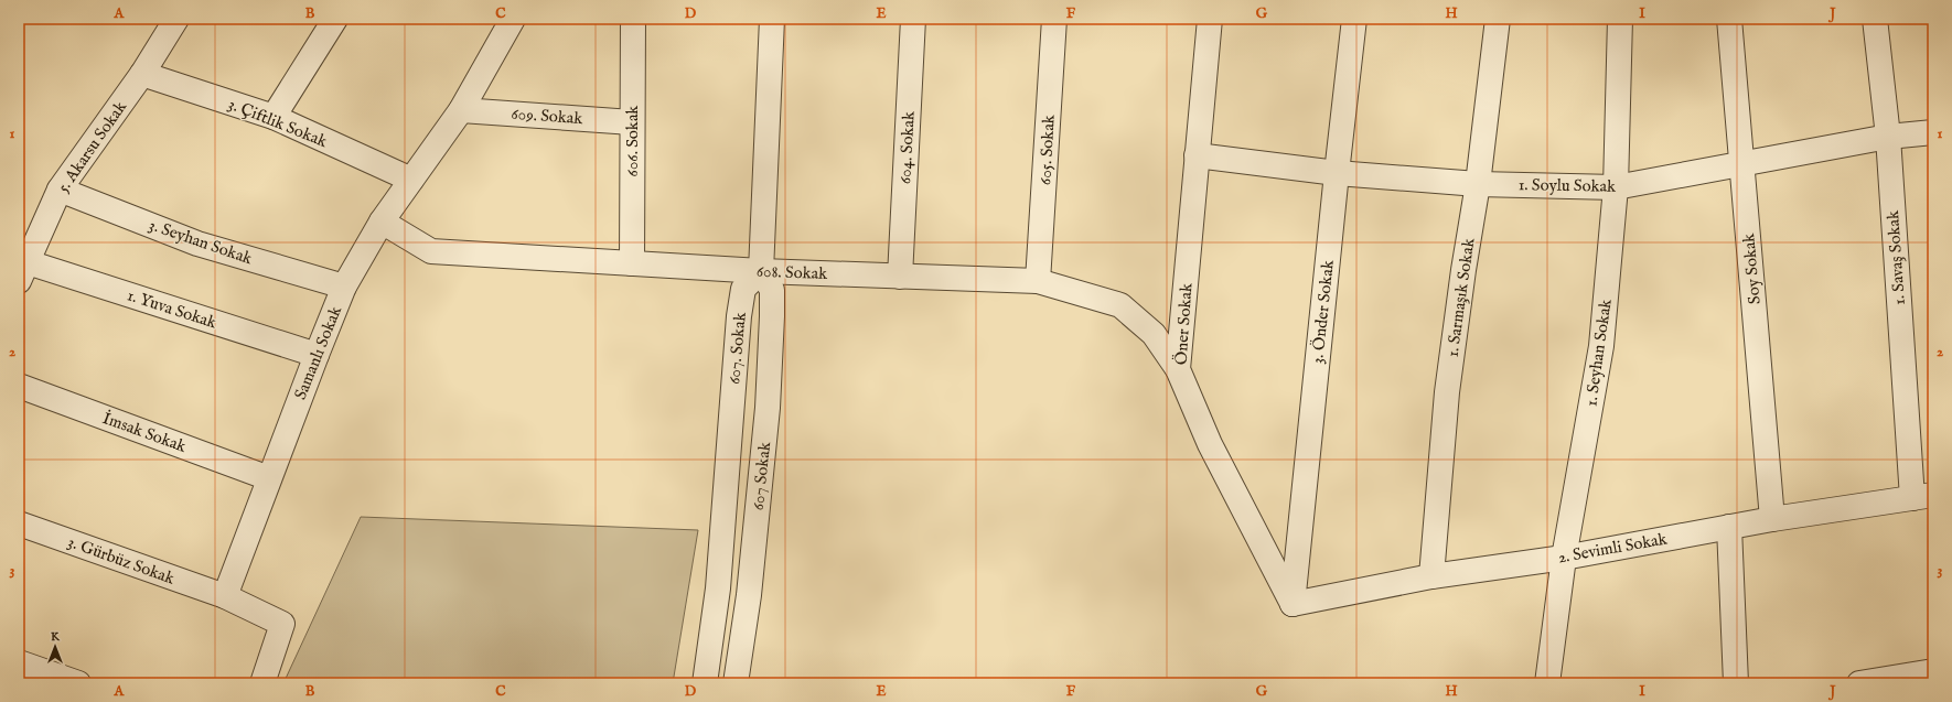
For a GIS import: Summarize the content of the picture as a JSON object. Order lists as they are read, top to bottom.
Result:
{
  "streets": {
    "street": [
      "609. Sokak",
      "3. Çiftlik Sokak",
      "606. Sokak",
      "5. Akarsu Sokak",
      "604. Sokak",
      "605. Sokak",
      "1. Soylu Sokak",
      "3. Seyhan Sokak",
      "1. Savaş Sokak",
      "Soy Sokak",
      "608. Sokak",
      "1. Sarmaşık Sokak",
      "1. Yuva Sokak",
      "3. Önder Sokak",
      "Öner Sokak",
      "607. Sokak",
      "Samanlı Sokak",
      "1. Seyhan Sokak",
      "İmsak Sokak",
      "607 Sokak",
      "2. Sevimli Sokak",
      "3. Gürbüz Sokak"
    ]
  },
  "crossings": [
    ["609. Sokak", "606. Sokak"],
    ["609. Sokak", "Samanlı Sokak"],
    ["3. Çiftlik Sokak", "5. Akarsu Sokak"],
    ["3. Çiftlik Sokak", "Samanlı Sokak"],
    ["606. Sokak", "608. Sokak"],
    ["5. Akarsu Sokak", "3. Seyhan Sokak"],
    ["5. Akarsu Sokak", "1. Yuva Sokak"],
    ["604. Sokak", "608. Sokak"],
    ["605. Sokak", "608. Sokak"],
    ["1. Soylu Sokak", "1. Savaş Sokak"],
    ["1. Soylu Sokak", "Soy Sokak"],
    ["1. Soylu Sokak", "1. Sarmaşık Sokak"],
    ["1. Soylu Sokak", "3. Önder Sokak"],
    ["1. Soylu Sokak", "Öner Sokak"],
    ["1. Soylu Sokak", "1. Seyhan Sokak"],
    ["3. Seyhan Sokak", "Samanlı Sokak"],
    ["1. Savaş Sokak", "2. Sevimli Sokak"],
    ["Soy Sokak", "2. Sevimli Sokak"],
    ["608. Sokak", "Öner Sokak"],
    ["608. Sokak", "607. Sokak"],
    ["608. Sokak", "Samanlı Sokak"],
    ["608. Sokak", "607 Sokak"],
    ["1. Sarmaşık Sokak", "2. Sevimli Sokak"],
    ["1. Yuva Sokak", "Samanlı Sokak"],
    ["3. Önder Sokak", "Öner Sokak"],
    ["3. Önder Sokak", "2. Sevimli Sokak"],
    ["Öner Sokak", "2. Sevimli Sokak"],
    ["607. Sokak", "607 Sokak"],
    ["Samanlı Sokak", "İmsak Sokak"],
    ["Samanlı Sokak", "3. Gürbüz Sokak"],
    ["1. Seyhan Sokak", "2. Sevimli Sokak"]
  ],
  "north": "top",
  "grid": {
    "columns": [
      "A",
      "B",
      "C",
      "D",
      "E",
      "F",
      "G",
      "H",
      "I",
      "J"
    ],
    "rows": ["1", "2", "3"]
  }
}
